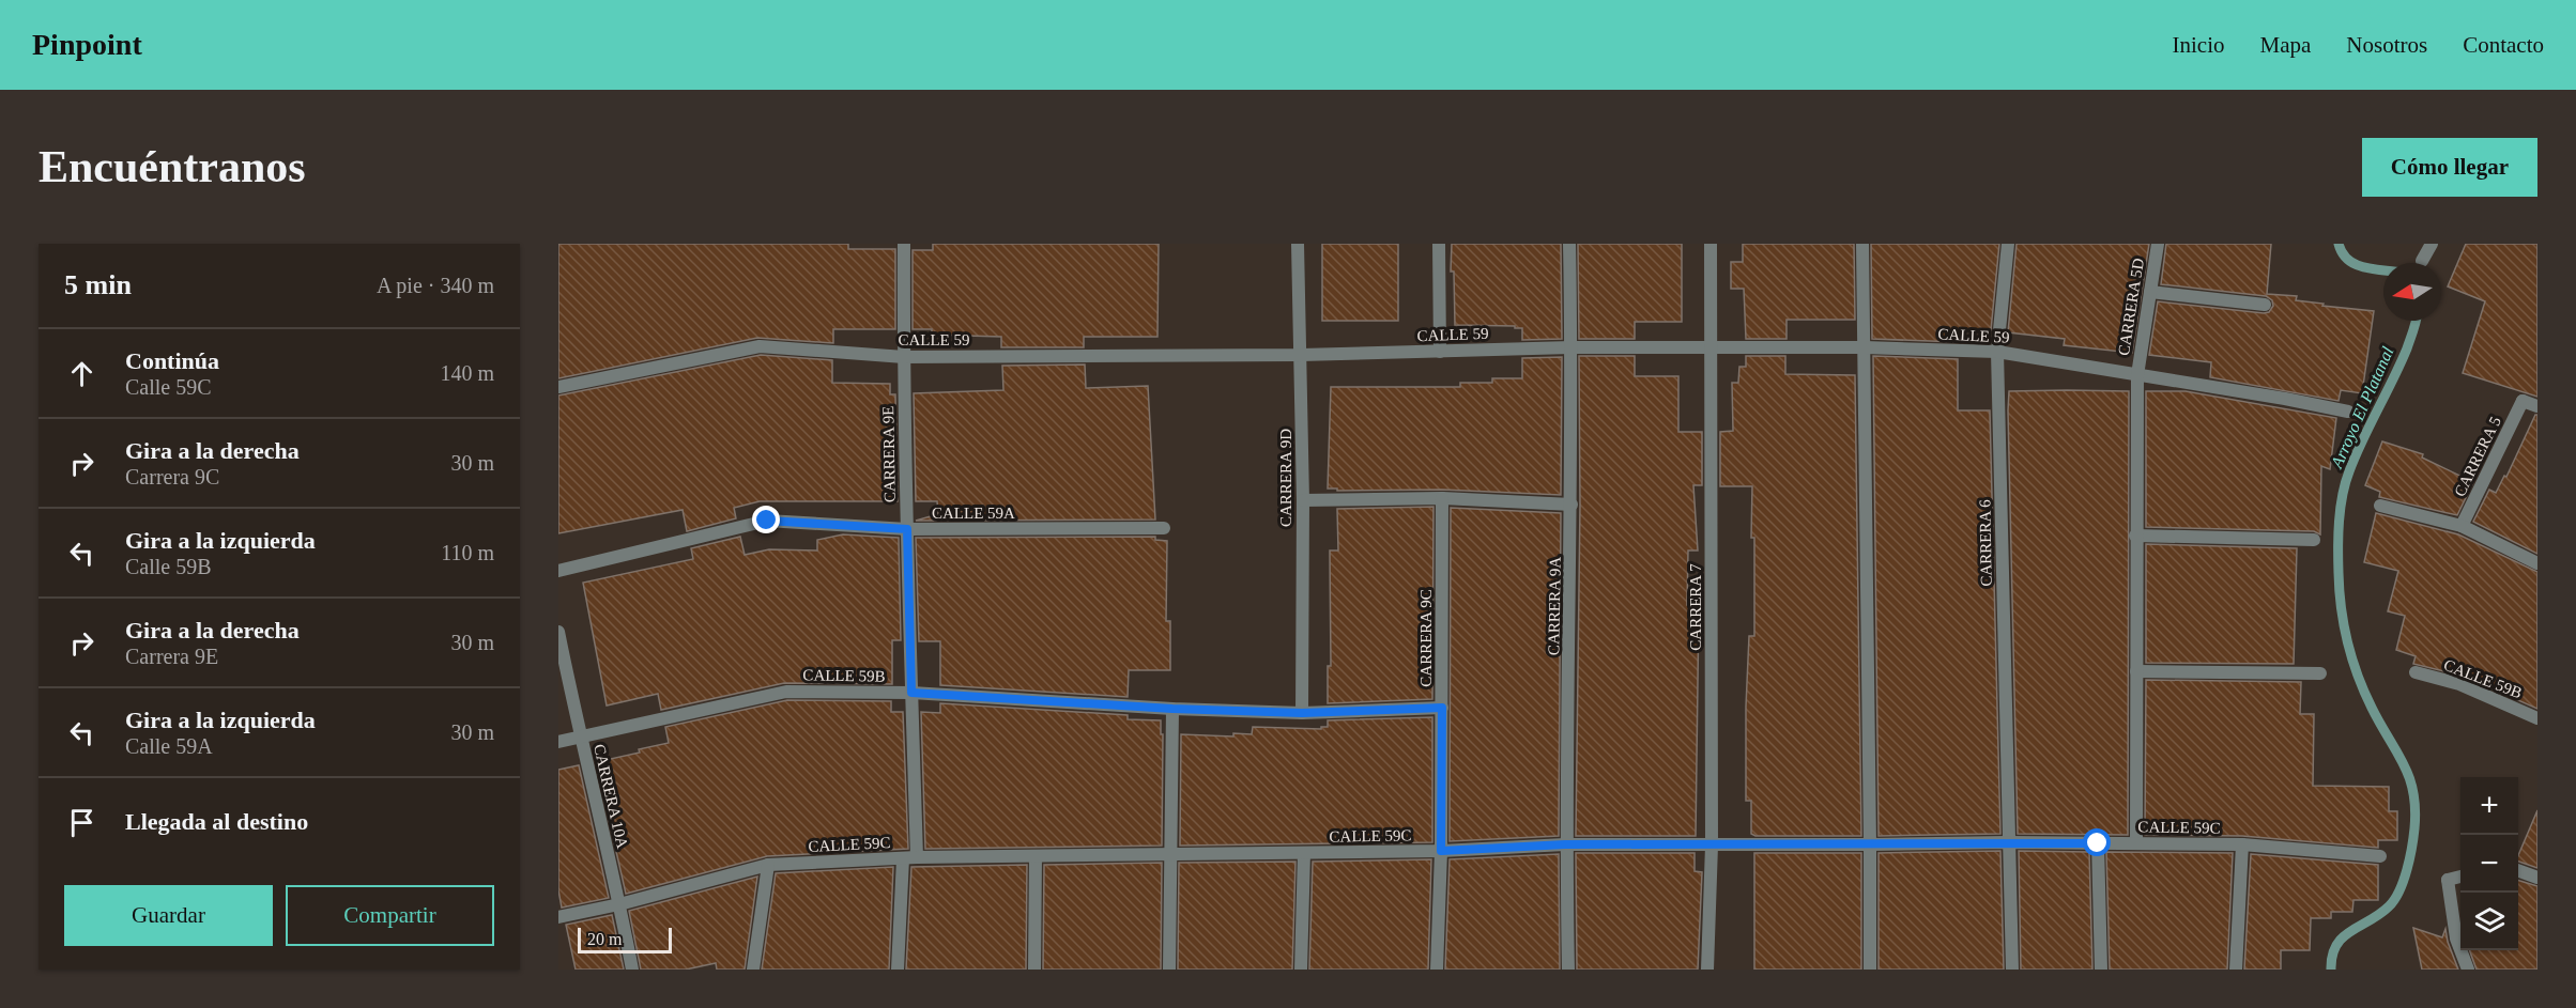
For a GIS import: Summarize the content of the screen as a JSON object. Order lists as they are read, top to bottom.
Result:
{
  "streets": {
    "street": [
      "CARRERA 5D",
      "CALLE 59",
      "CARRERA 9E",
      "CARRERA 5",
      "CARRERA 9D",
      "CALLE 59A",
      "CARRERA 6",
      "CARRERA 9A",
      "CARRERA 7",
      "CARRERA 9C",
      "CALLE 59B",
      "CARRERA 10A",
      "CALLE 59C"
    ]
  },
  "crossings": [
    ["CARRERA 5D", "CALLE 59"],
    ["CARRERA 5D", "CALLE 59C"],
    ["CALLE 59", "CARRERA 9E"],
    ["CALLE 59", "CARRERA 9D"],
    ["CALLE 59", "CARRERA 6"],
    ["CALLE 59", "CARRERA 9A"],
    ["CALLE 59", "CARRERA 7"],
    ["CARRERA 9E", "CALLE 59A"],
    ["CARRERA 9E", "CALLE 59B"],
    ["CARRERA 9E", "CALLE 59C"],
    ["CARRERA 9D", "CALLE 59B"],
    ["CARRERA 6", "CALLE 59C"],
    ["CARRERA 9A", "CALLE 59C"],
    ["CARRERA 7", "CALLE 59C"],
    ["CARRERA 9C", "CALLE 59B"],
    ["CARRERA 9C", "CALLE 59C"],
    ["CALLE 59B", "CARRERA 10A"],
    ["CARRERA 10A", "CALLE 59C"]
  ],
  "water": ["Arroyo El Platanal"],
  "scale_bar": "20 m",
  "north": "left",
  "page": {
    "header": "Pinpoint",
    "nav": [
      "Inicio",
      "Mapa",
      "Nosotros",
      "Contacto"
    ],
    "buttons": [
      "Cómo llegar",
      ["Guardar", "Compartir"]
    ],
    "title": "Encuéntranos",
    "heading": ["5 min", "A pie · 340 m"],
    "list": [
      ["Continúa", "Calle 59C", "140 m"],
      ["Gira a la derecha", "Carrera 9C", "30 m"],
      ["Gira a la izquierda", "Calle 59B", "110 m"],
      ["Gira a la derecha", "Carrera 9E", "30 m"],
      ["Gira a la izquierda", "Calle 59A", "30 m"],
      "Llegada al destino"
    ],
    "map_buttons": ["+", "−"],
    "scale": "20 m"
  }
}
